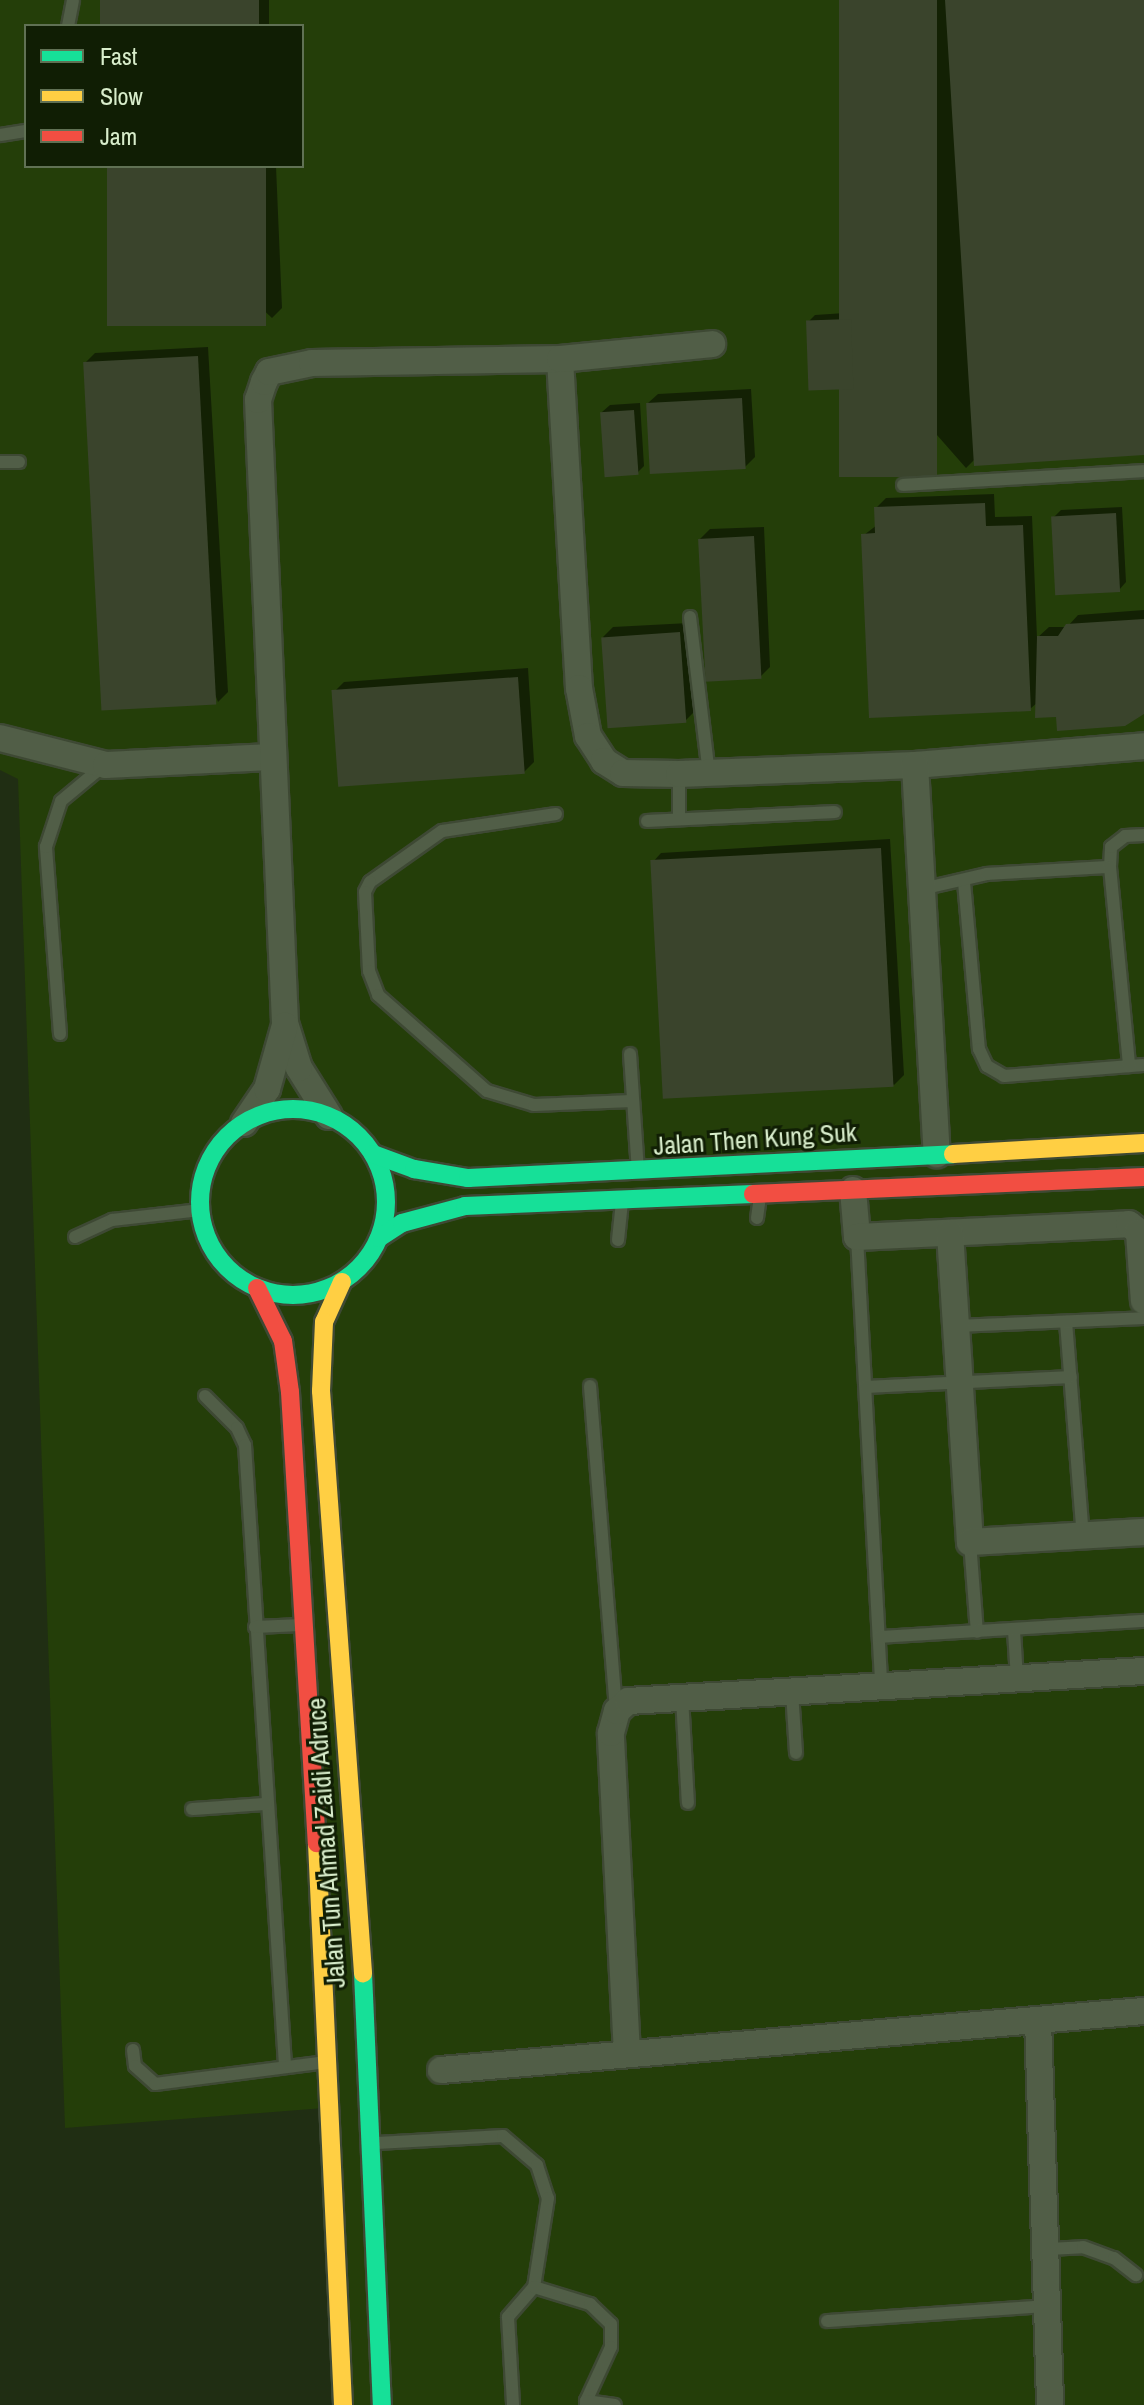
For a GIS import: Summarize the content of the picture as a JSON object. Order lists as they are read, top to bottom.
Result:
{
  "streets": {
    "street": ["Jalan Then Kung Suk", "Jalan Tun Ahmad Zaidi Adruce"]
  },
  "crossings": [
    ["Jalan Then Kung Suk", "Jalan Tun Ahmad Zaidi Adruce"]
  ],
  "legend": ["Fast", "Slow", "Jam"]
}
